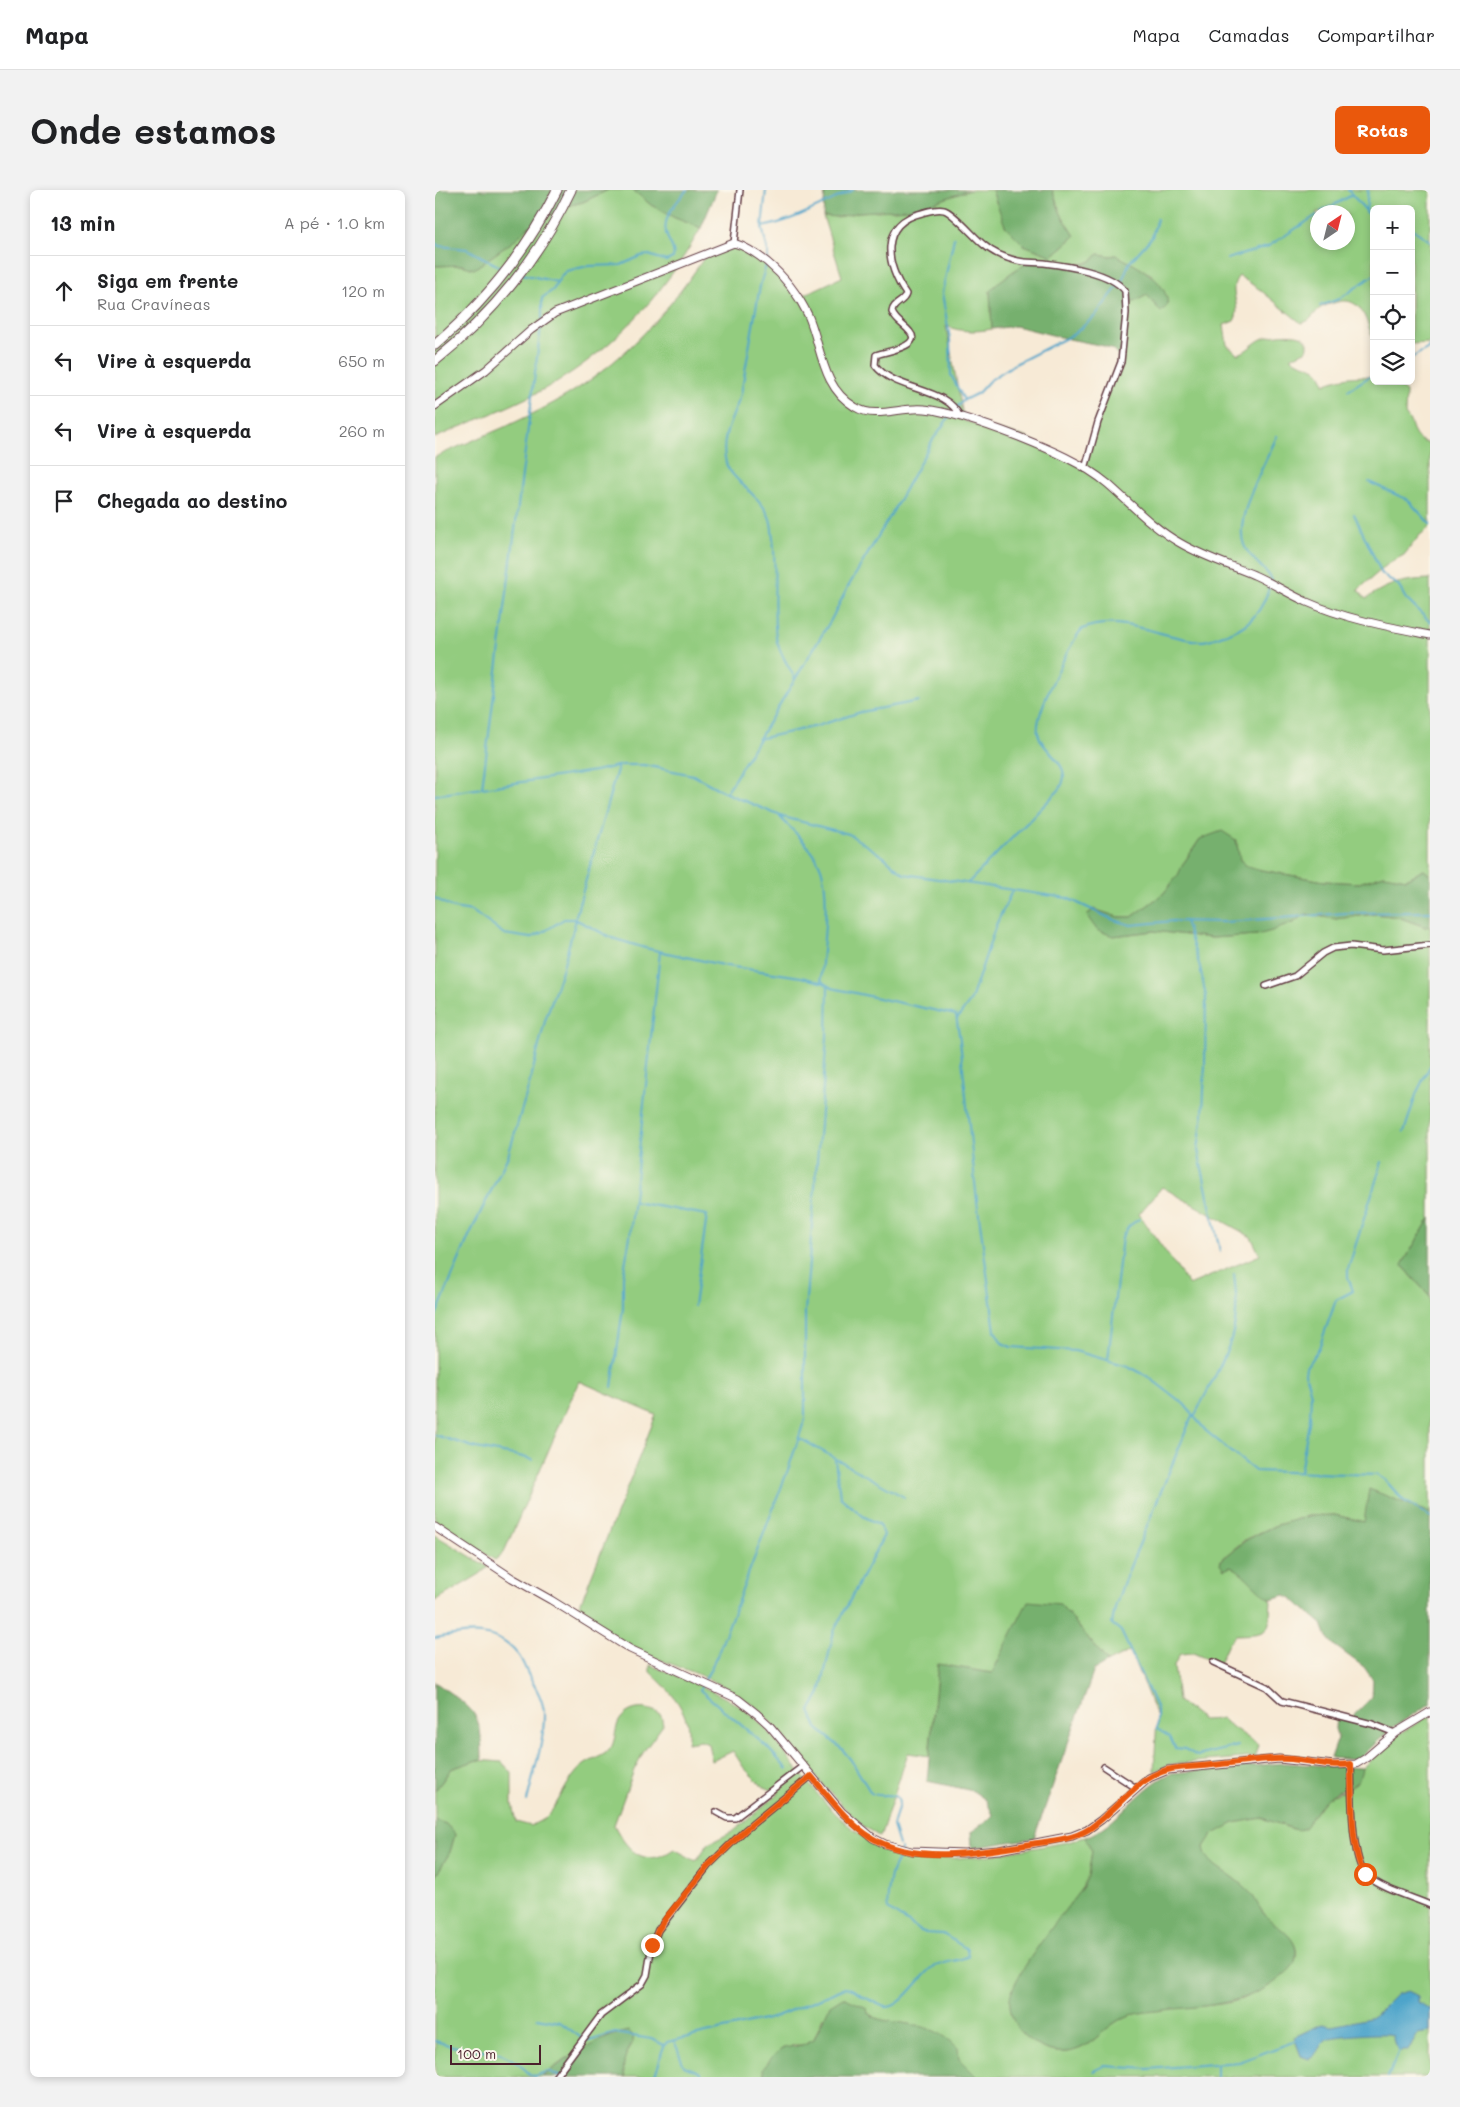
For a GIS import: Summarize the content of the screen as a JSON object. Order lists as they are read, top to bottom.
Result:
{
  "scale_bar": "100 m",
  "north": "top right",
  "page": {
    "header": "Mapa",
    "nav": ["Mapa", "Camadas", "Compartilhar"],
    "buttons": "Rotas",
    "title": "Onde estamos",
    "heading": ["13 min", "A pé · 1.0 km"],
    "map_buttons": ["+", "−"],
    "list": [
      ["Siga em frente", "Rua Cravíneas", "120 m"],
      ["Vire à esquerda", "650 m"],
      ["Vire à esquerda", "260 m"],
      "Chegada ao destino"
    ],
    "scale": "100 m"
  }
}
